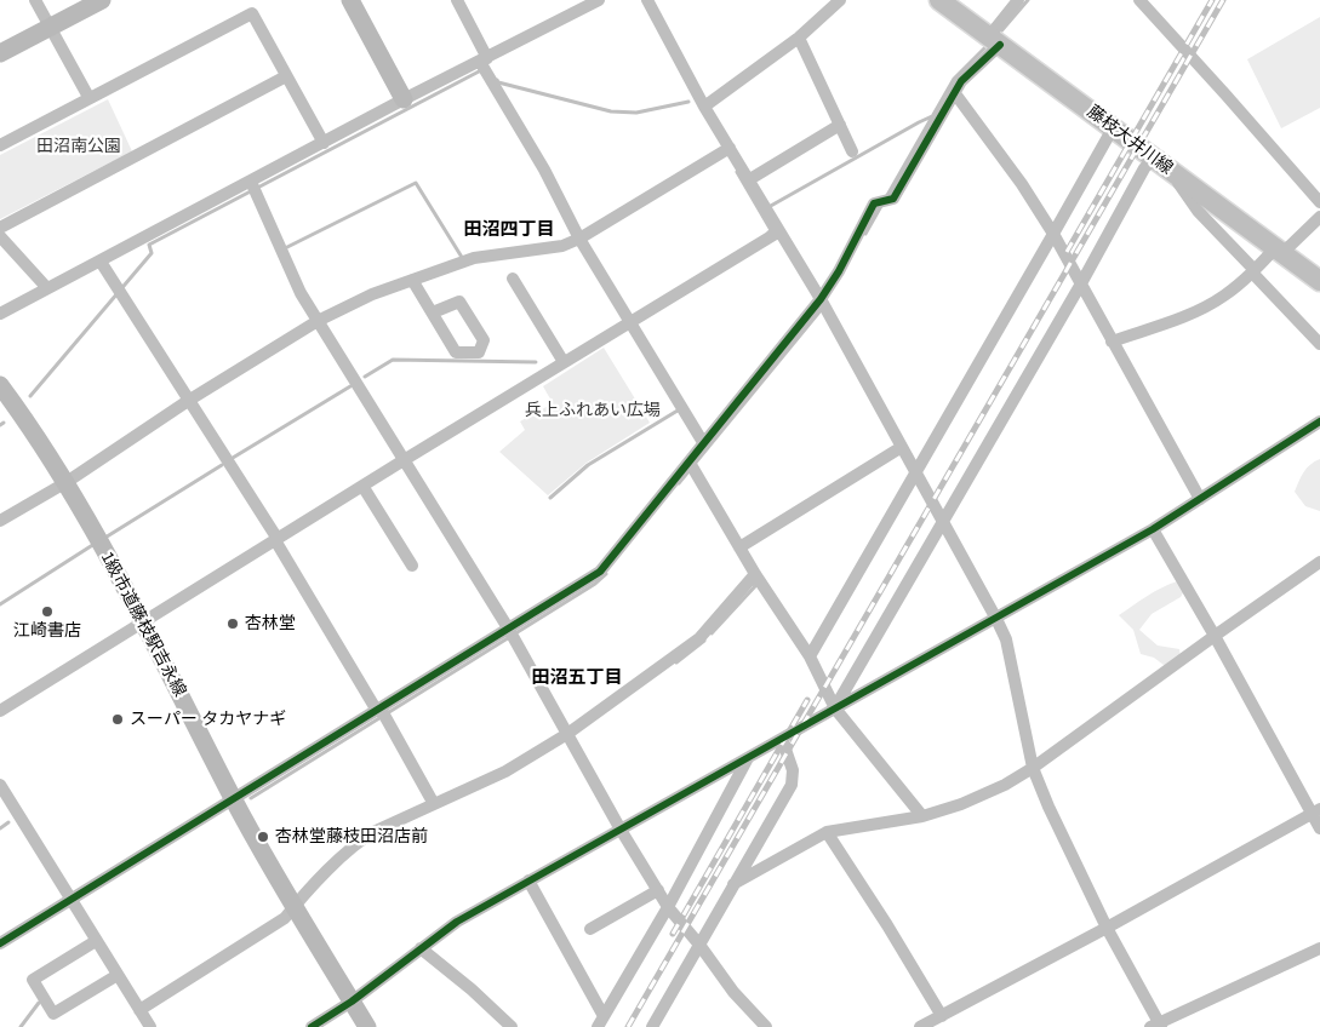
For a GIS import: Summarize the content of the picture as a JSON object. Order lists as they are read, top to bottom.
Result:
{
  "streets": {
    "main road": ["藤枝大井川線"],
    "street": ["1級市道藤枝駅吉永線"]
  },
  "districts": ["田沼四丁目", "田沼五丁目"],
  "parks": ["田沼南公園", "兵上ふれあい広場"],
  "places": [
    "江崎書店",
    "杏林堂",
    "スーパー タカヤナギ",
    "杏林堂藤枝田沼店前"
  ]
}
